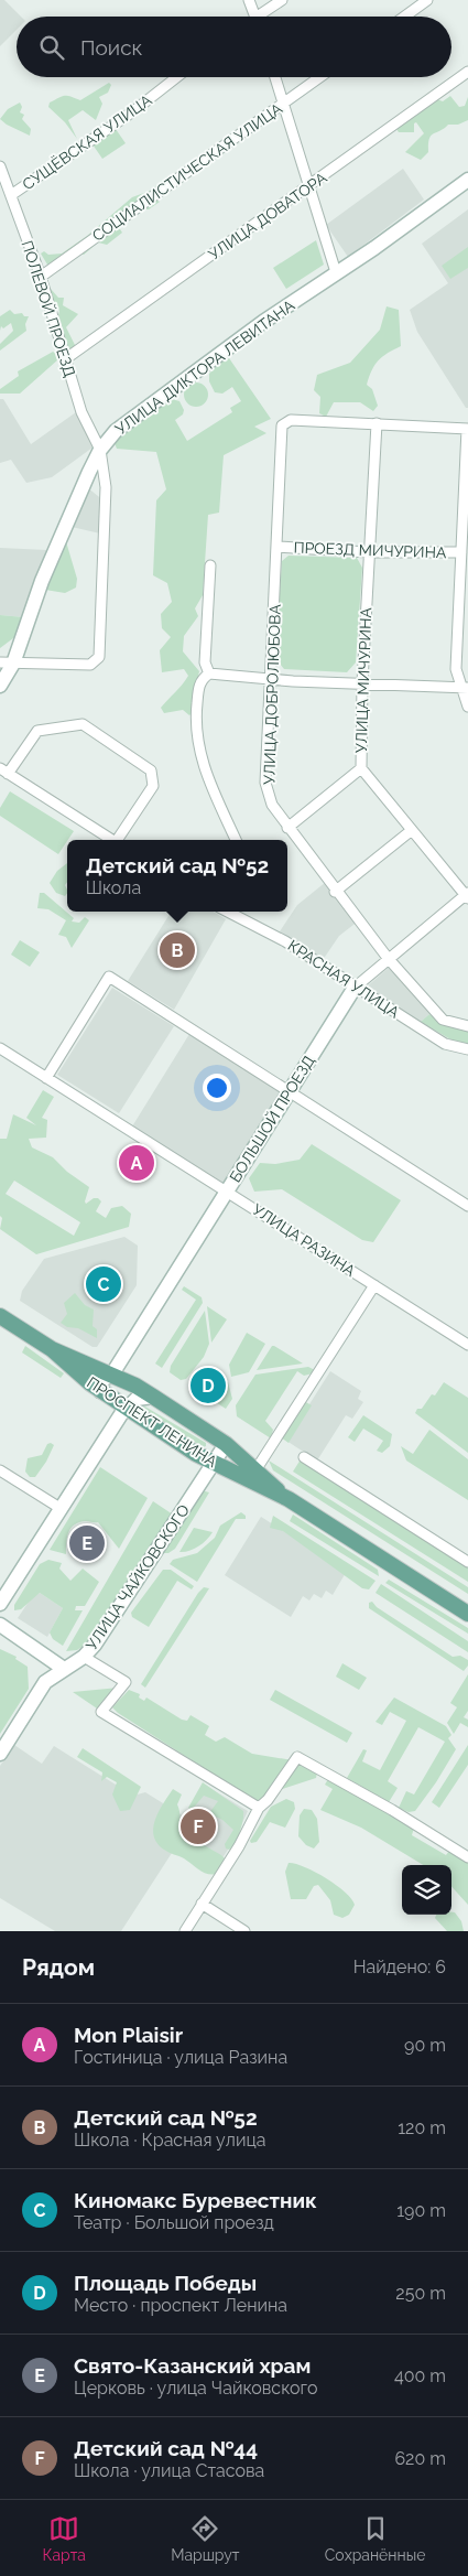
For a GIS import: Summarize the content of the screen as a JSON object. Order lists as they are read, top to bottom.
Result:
{
  "streets": {
    "main road": ["ПРОСПЕКТ ЛЕНИНА"],
    "street": [
      "СУЩЁВСКАЯ УЛИЦА",
      "СОЦИАЛИСТИЧЕСКАЯ УЛИЦА",
      "УЛИЦА ДОВАТОРА",
      "ПОЛЕВОЙ ПРОЕЗД",
      "УЛИЦА ДИКТОРА ЛЕВИТАНА",
      "ПРОЕЗД МИЧУРИНА",
      "УЛИЦА МИЧУРИНА",
      "УЛИЦА ДОБРОЛЮБОВА",
      "КРАСНАЯ УЛИЦА",
      "БОЛЬШОЙ ПРОЕЗД",
      "УЛИЦА РАЗИНА",
      "УЛИЦА ЧАЙКОВСКОГО"
    ]
  },
  "crossings": [
    ["СУЩЁВСКАЯ УЛИЦА", "ПОЛЕВОЙ ПРОЕЗД"],
    ["СОЦИАЛИСТИЧЕСКАЯ УЛИЦА", "ПОЛЕВОЙ ПРОЕЗД"],
    ["УЛИЦА ДОВАТОРА", "ПОЛЕВОЙ ПРОЕЗД"],
    ["ПОЛЕВОЙ ПРОЕЗД", "УЛИЦА ДИКТОРА ЛЕВИТАНА"],
    ["ПРОЕЗД МИЧУРИНА", "УЛИЦА МИЧУРИНА"],
    ["ПРОЕЗД МИЧУРИНА", "УЛИЦА ДОБРОЛЮБОВА"],
    ["УЛИЦА МИЧУРИНА", "УЛИЦА ДОБРОЛЮБОВА"],
    ["УЛИЦА МИЧУРИНА", "БОЛЬШОЙ ПРОЕЗД"],
    ["УЛИЦА ДОБРОЛЮБОВА", "КРАСНАЯ УЛИЦА"],
    ["УЛИЦА ДОБРОЛЮБОВА", "БОЛЬШОЙ ПРОЕЗД"],
    ["КРАСНАЯ УЛИЦА", "БОЛЬШОЙ ПРОЕЗД"],
    ["БОЛЬШОЙ ПРОЕЗД", "УЛИЦА РАЗИНА"],
    ["БОЛЬШОЙ ПРОЕЗД", "ПРОСПЕКТ ЛЕНИНА"],
    ["ПРОСПЕКТ ЛЕНИНА", "УЛИЦА ЧАЙКОВСКОГО"]
  ],
  "page": {
    "search": "Поиск",
    "popup": ["Детский сад №52", "Школа"],
    "pins": [
      "B",
      "A",
      "C",
      "D",
      "E",
      "F"
    ],
    "heading": ["Рядом", "Найдено: 6"],
    "list": [
      {
        "mark": "A",
        "name": "Mon Plaisir",
        "note": "Гостиница · улица Разина",
        "value": "90 m"
      },
      {
        "mark": "B",
        "name": "Детский сад №52",
        "note": "Школа · Красная улица",
        "value": "120 m"
      },
      {
        "mark": "C",
        "name": "Киномакс Буревестник",
        "note": "Театр · Большой проезд",
        "value": "190 m"
      },
      {
        "mark": "D",
        "name": "Площадь Победы",
        "note": "Место · проспект Ленина",
        "value": "250 m"
      },
      {
        "mark": "E",
        "name": "Свято-Казанский храм",
        "note": "Церковь · улица Чайковского",
        "value": "400 m"
      },
      {
        "mark": "F",
        "name": "Детский сад №44",
        "note": "Школа · улица Стасова",
        "value": "620 m"
      }
    ],
    "nav": ["Карта", "Маршрут", "Сохранённые"]
  }
}
